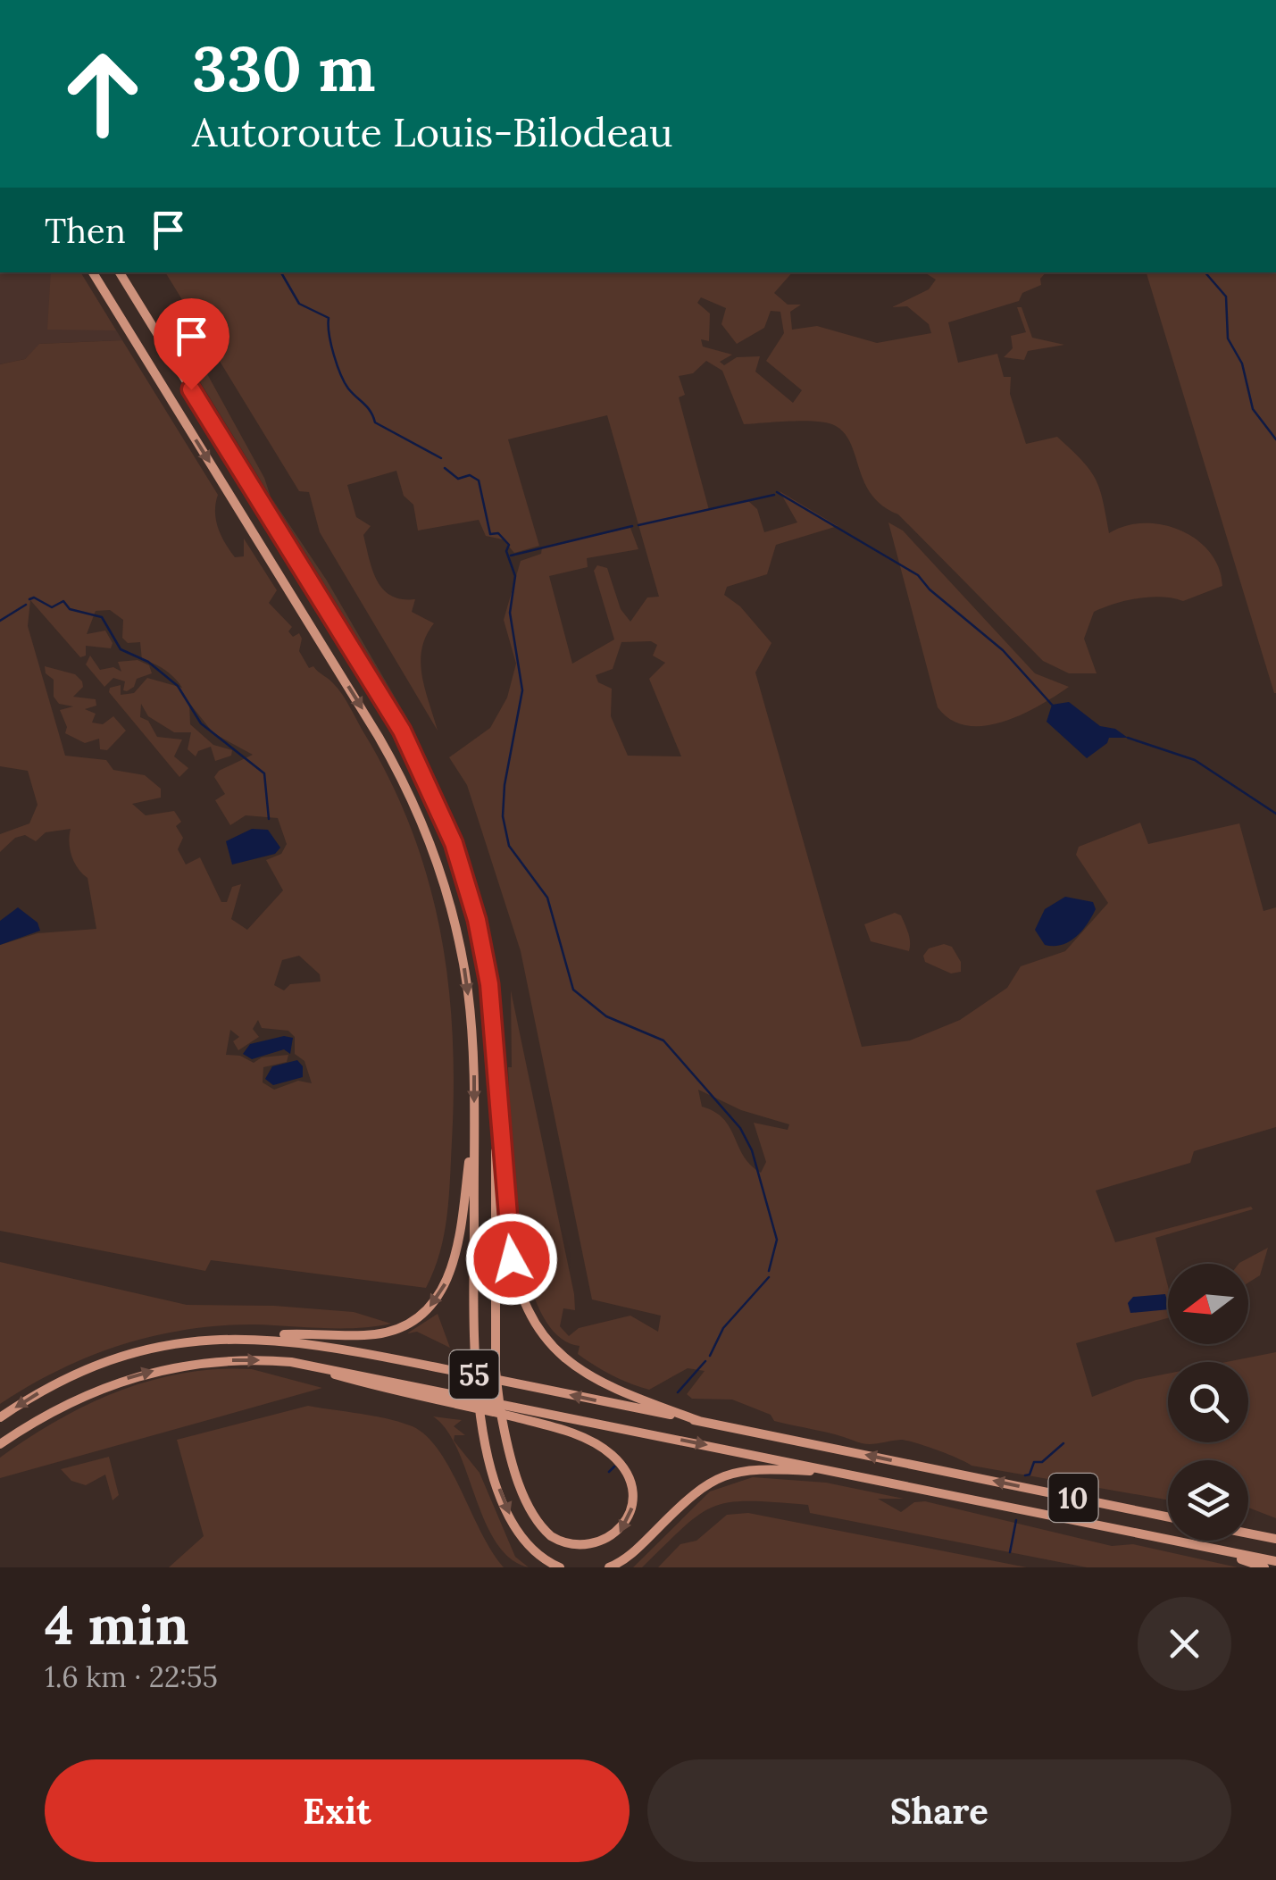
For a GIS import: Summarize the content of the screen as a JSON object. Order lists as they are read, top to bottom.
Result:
{
  "streets": {
    "highway": ["55", "10"]
  },
  "crossings": [
    ["55", "10"]
  ],
  "north": "left",
  "page": {
    "turn": ["330 m", "Autoroute Louis-Bilodeau"],
    "then": "Then",
    "heading": ["4 min", "1.6 km · 22:55"],
    "buttons": ["Exit", "Share"]
  }
}
